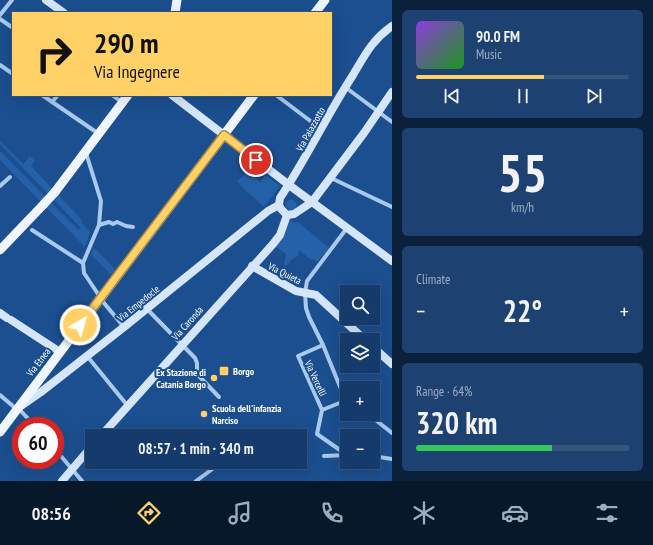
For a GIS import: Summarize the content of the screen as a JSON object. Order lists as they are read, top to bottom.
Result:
{
  "streets": {
    "main road": [
      "Via Palazzotto",
      "Via Quieta",
      "Via Empedocle",
      "Via Caronda",
      "Via Etnea"
    ],
    "street": ["Via Vercelli"]
  },
  "crossings": [
    ["Via Palazzotto", "Via Empedocle"],
    ["Via Quieta", "Via Caronda"],
    ["Via Empedocle", "Via Etnea"]
  ],
  "places": {
    "transit": ["Borgo"],
    "other": ["Ex Stazione di Catania Borgo", "Scuola dell'infanzia Narciso"]
  },
  "page": {
    "turn": ["290 m", "Via Ingegnere"],
    "song": ["90.0 FM", "Music"],
    "tile": [
      ["55", "km/h"],
      "Climate",
      ["Range · 64%", "320 km"]
    ],
    "map_buttons": ["+", "−"],
    "heat": ["−", "22°", "+"],
    "limit": "60",
    "trip": "08:57 · 1 min · 340 m",
    "tabs": "08:56"
  }
}
